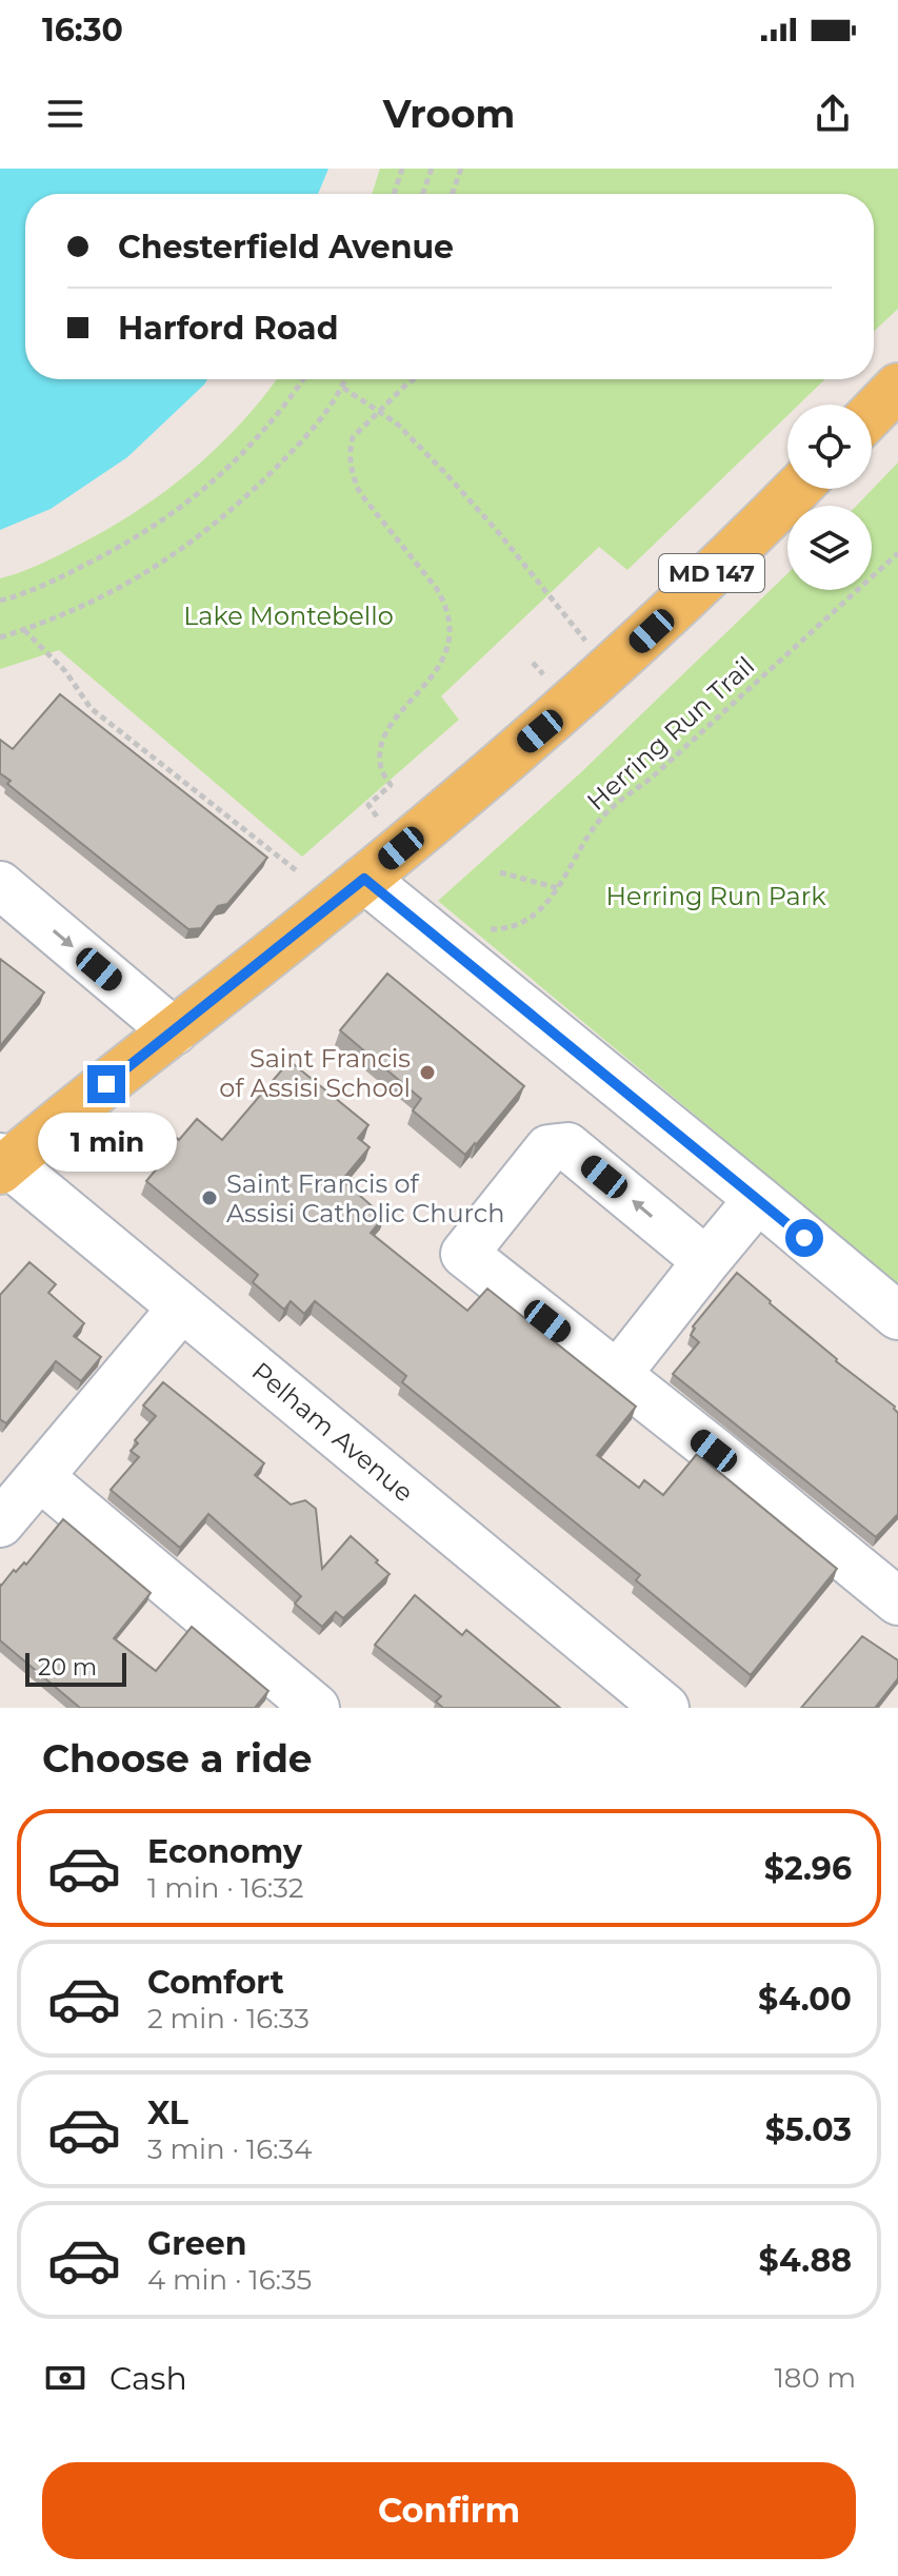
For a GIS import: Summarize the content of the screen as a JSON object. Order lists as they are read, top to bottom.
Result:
{
  "streets": {
    "main road": ["MD 147"],
    "street": ["Pelham Avenue"],
    "path": ["Herring Run Trail"]
  },
  "crossings": [
    ["MD 147", "Pelham Avenue"]
  ],
  "parks": ["Lake Montebello", "Herring Run Park"],
  "places": ["Saint Francis of Assisi School", "Saint Francis of Assisi Catholic Church"],
  "scale_bar": "20 m",
  "page": {
    "status": "16:30",
    "header": "Vroom",
    "banner": ["Chesterfield Avenue", "Harford Road"],
    "bubble": "1 min",
    "scale": "20 m",
    "heading": "Choose a ride",
    "list": [
      {
        "name": "Economy",
        "note": "1 min · 16:32",
        "value": "$2.96"
      },
      {
        "name": "Comfort",
        "note": "2 min · 16:33",
        "value": "$4.00"
      },
      {
        "name": "XL",
        "note": "3 min · 16:34",
        "value": "$5.03"
      },
      {
        "name": "Green",
        "note": "4 min · 16:35",
        "value": "$4.88"
      }
    ],
    "pay": ["Cash", "180 m"],
    "buttons": "Confirm"
  }
}
